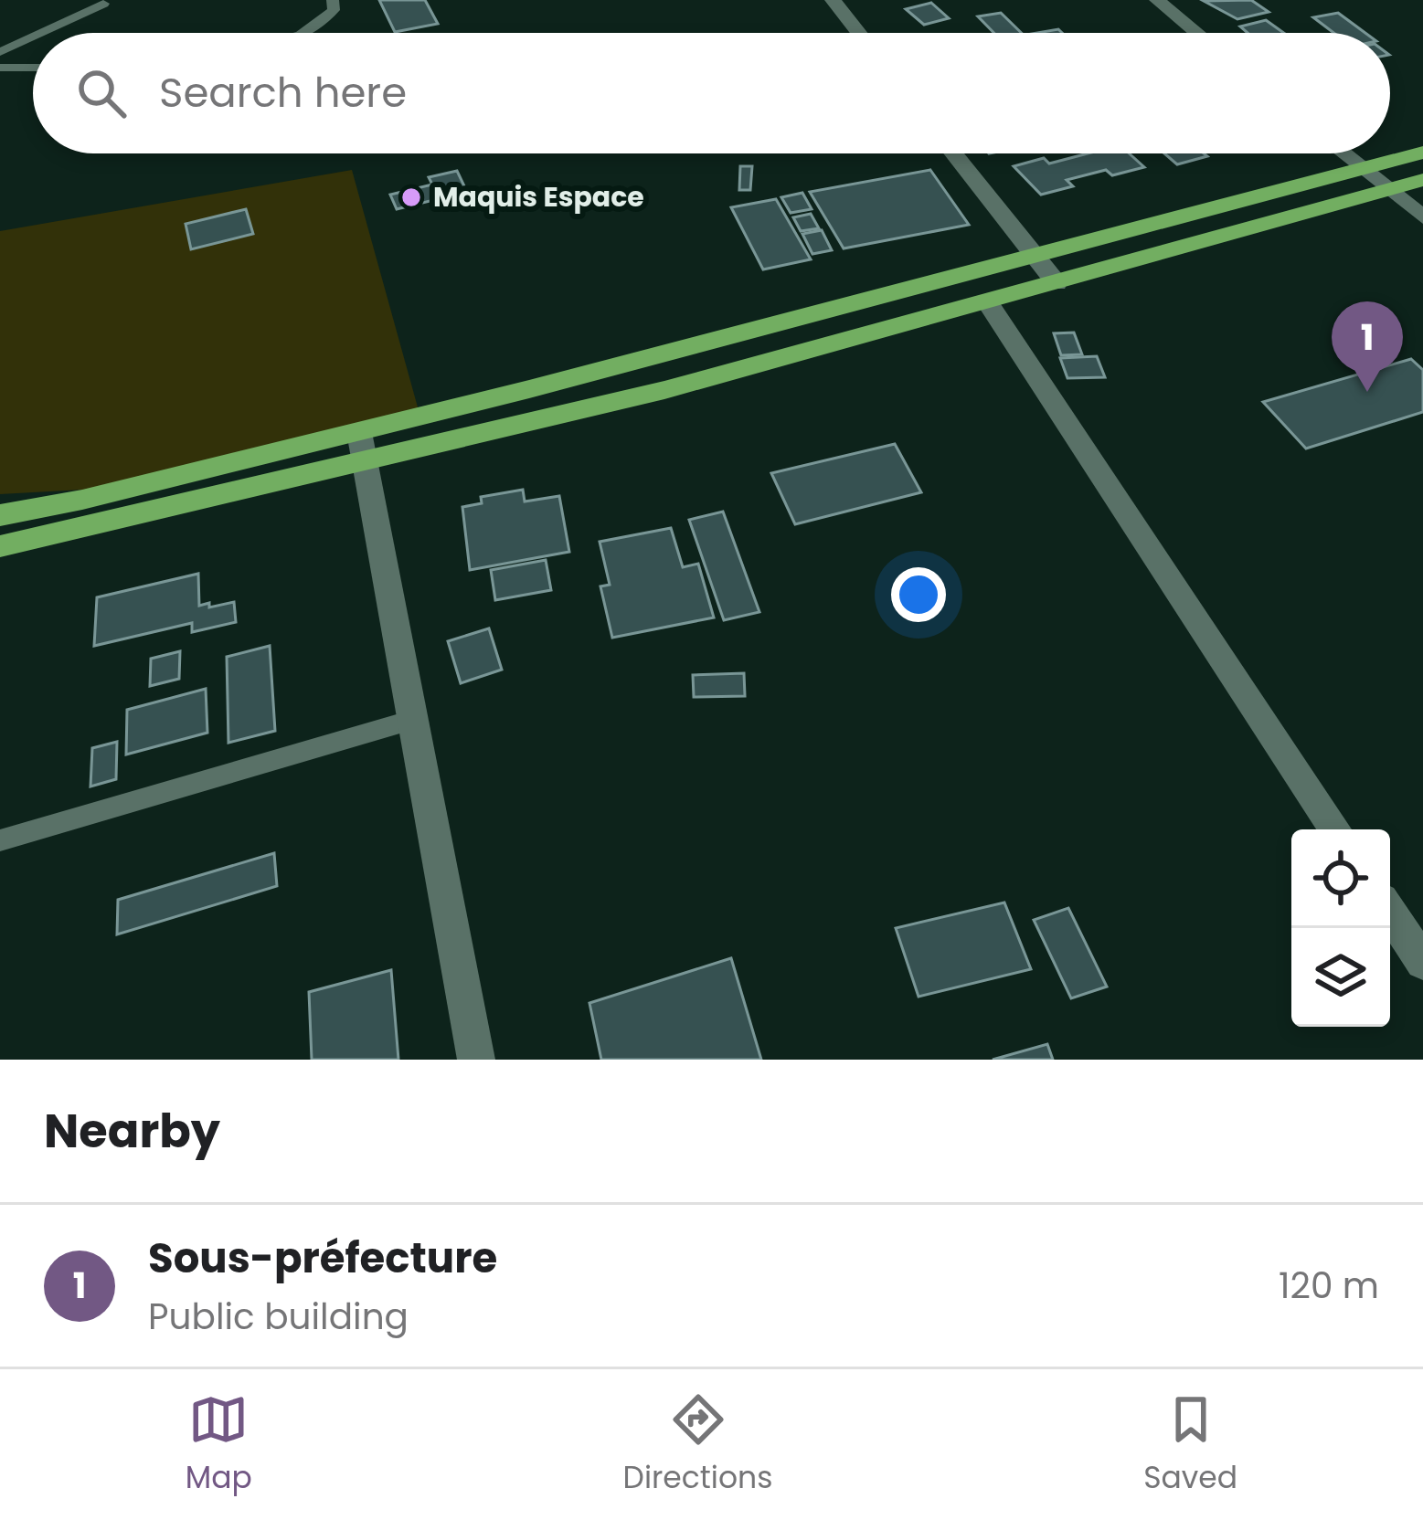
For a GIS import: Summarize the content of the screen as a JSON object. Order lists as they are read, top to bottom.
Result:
{
  "places": ["Maquis Espace"],
  "page": {
    "search": "Search here",
    "pins": "1",
    "heading": "Nearby",
    "list": [
      {
        "mark": "1",
        "name": "Sous-préfecture",
        "note": "Public building",
        "value": "120 m"
      }
    ],
    "nav": ["Map", "Directions", "Saved"]
  }
}
